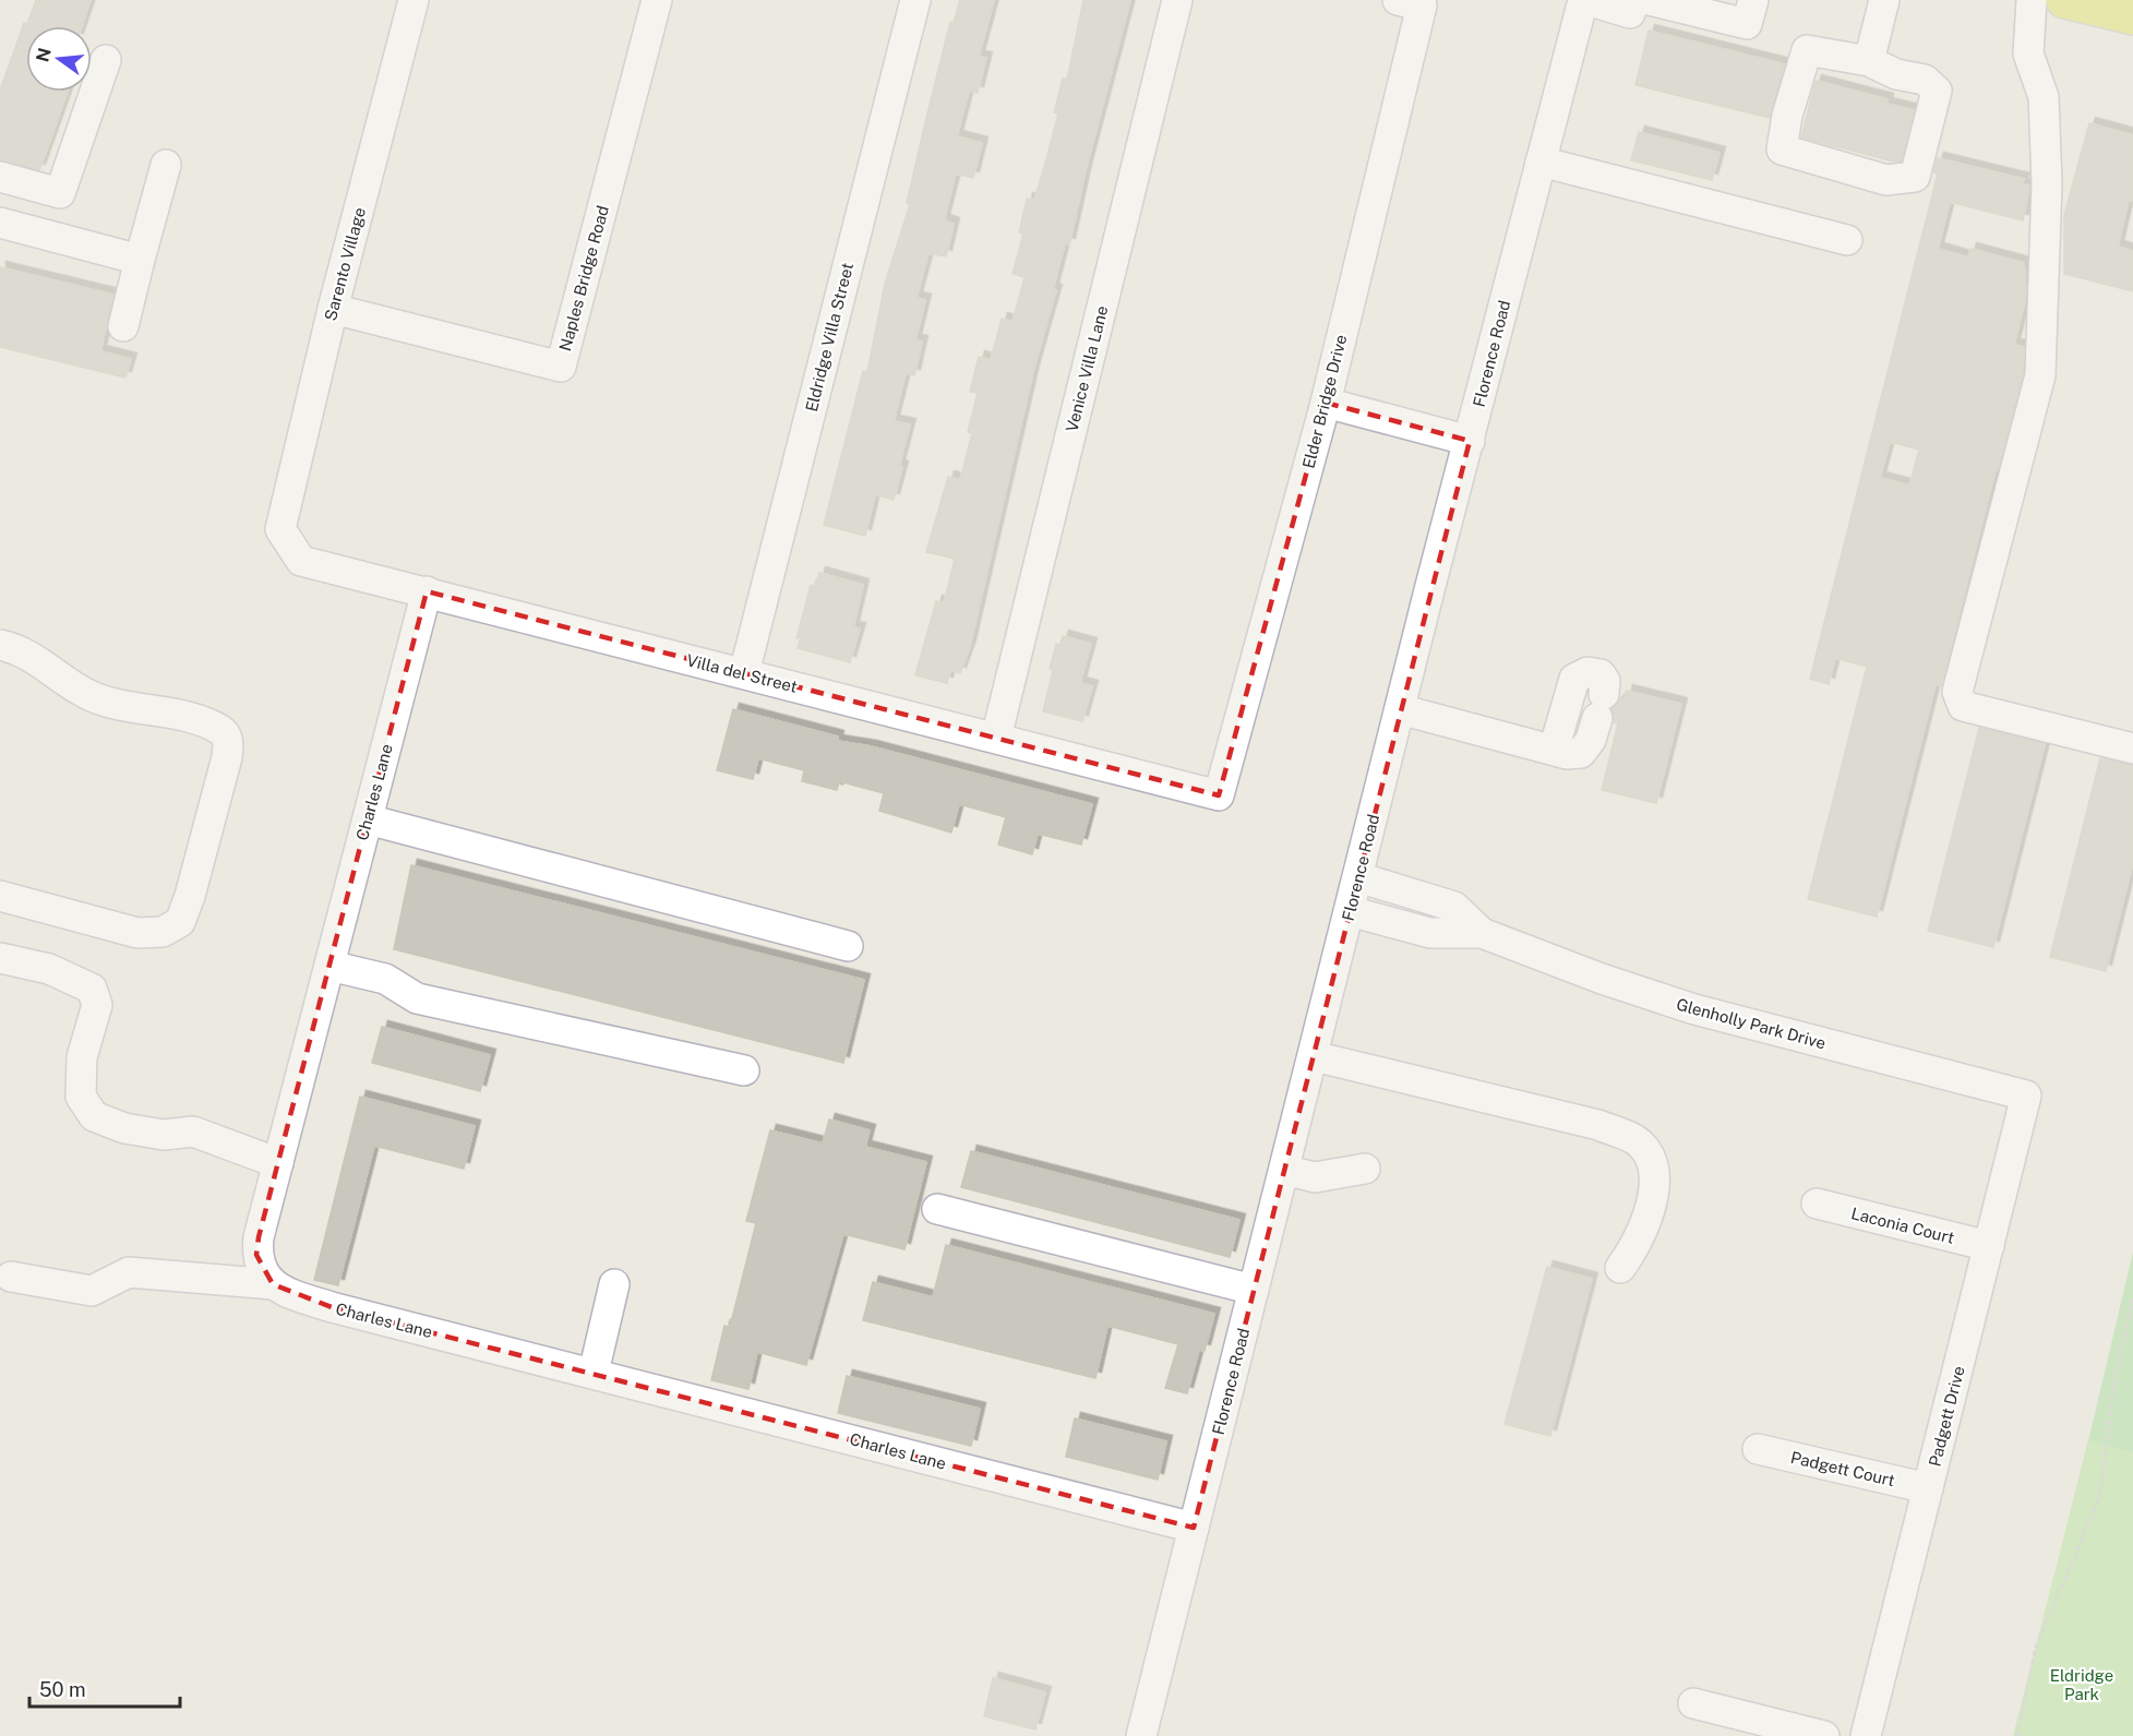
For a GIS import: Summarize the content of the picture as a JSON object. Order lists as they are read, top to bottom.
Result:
{
  "streets": {
    "street": [
      "Sarento Village",
      "Naples Bridge Road",
      "Eldridge Villa Street",
      "Florence Road",
      "Venice Villa Lane",
      "Elder Bridge Drive",
      "Villa del Street",
      "Charles Lane",
      "Glenholly Park Drive",
      "Laconia Court",
      "Padgett Drive",
      "Padgett Court"
    ]
  },
  "crossings": [
    ["Sarento Village", "Naples Bridge Road"],
    ["Sarento Village", "Villa del Street"],
    ["Eldridge Villa Street", "Villa del Street"],
    ["Florence Road", "Charles Lane"],
    ["Florence Road", "Glenholly Park Drive"],
    ["Venice Villa Lane", "Villa del Street"],
    ["Elder Bridge Drive", "Villa del Street"],
    ["Villa del Street", "Charles Lane"],
    ["Glenholly Park Drive", "Padgett Drive"],
    ["Laconia Court", "Padgett Drive"],
    ["Padgett Drive", "Padgett Court"]
  ],
  "parks": ["Eldridge Park"],
  "scale_bar": "50 m",
  "north": "left"
}
